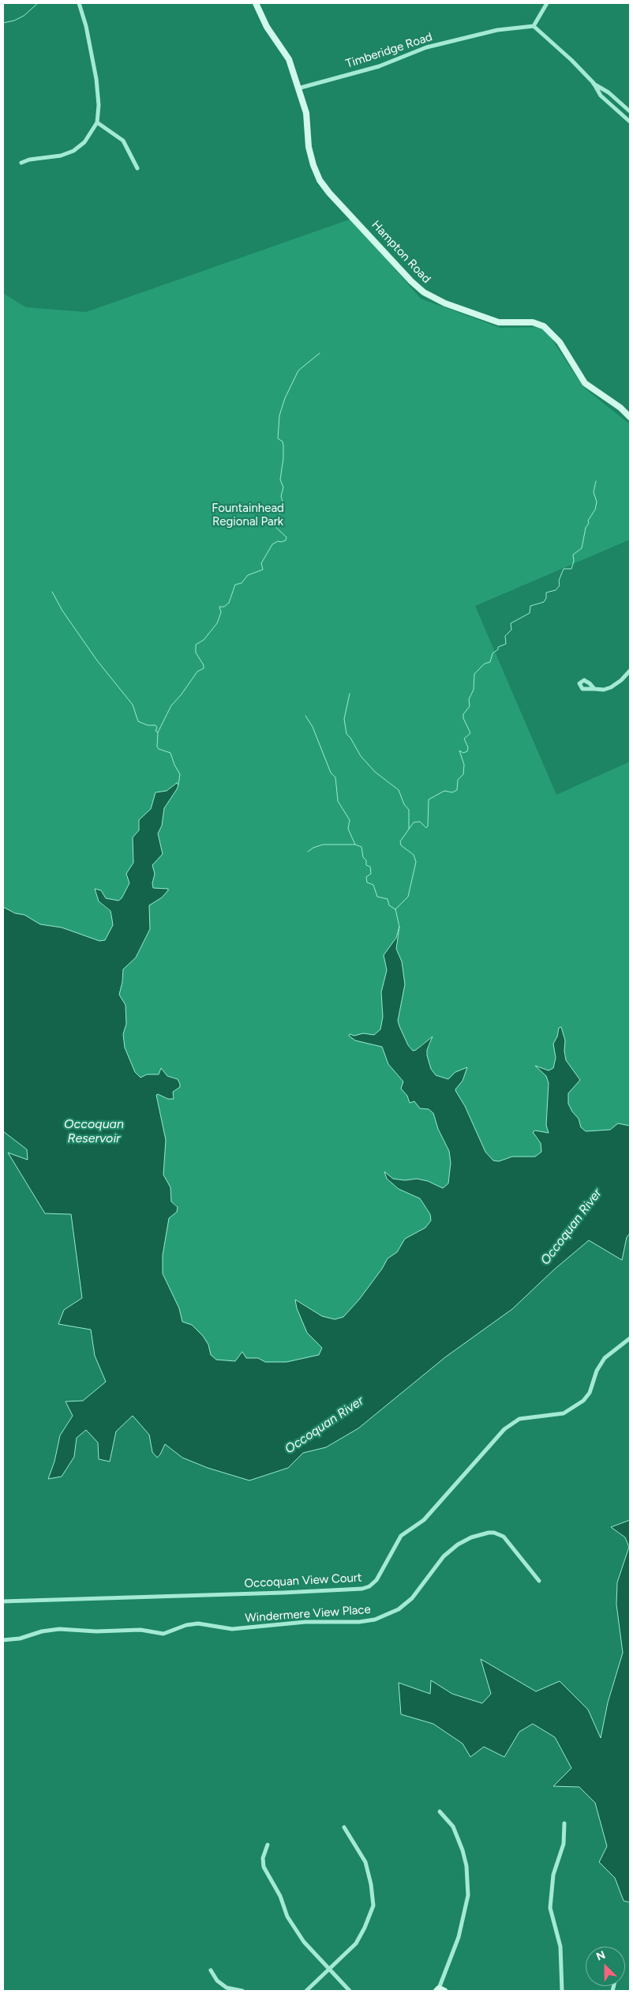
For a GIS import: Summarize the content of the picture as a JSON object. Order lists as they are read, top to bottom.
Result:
{
  "streets": {
    "street": [
      "Timberidge Road",
      "Hampton Road",
      "Occoquan View Court",
      "Windermere View Place"
    ]
  },
  "crossings": [
    ["Timberidge Road", "Hampton Road"]
  ],
  "water": ["Occoquan Reservoir", "Occoquan River"],
  "parks": ["Fountainhead Regional Park"],
  "north": "top left"
}
